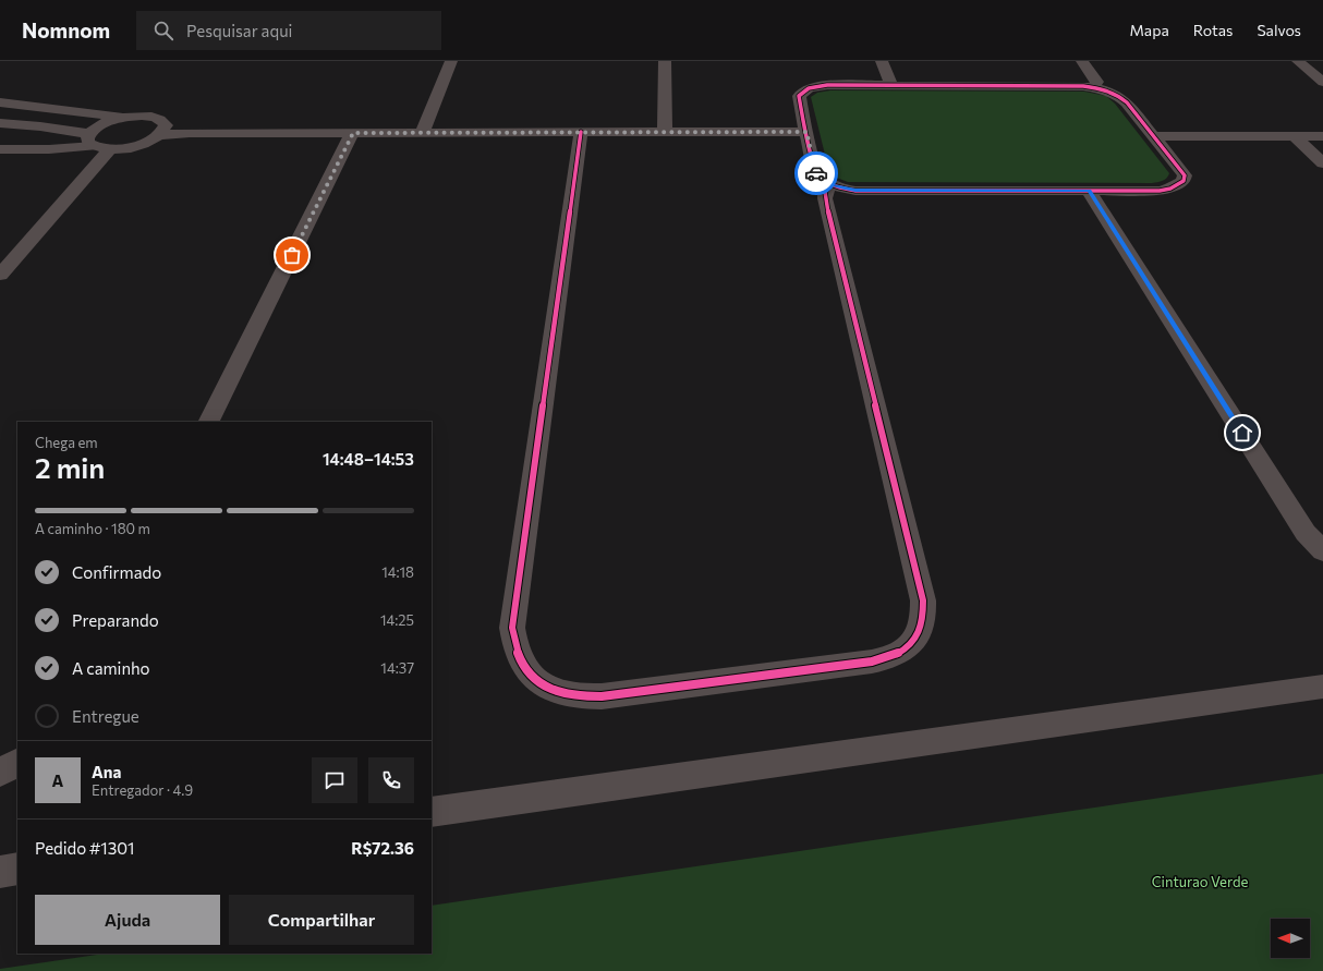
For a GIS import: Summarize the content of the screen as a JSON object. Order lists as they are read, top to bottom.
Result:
{
  "parks": ["Cinturao Verde"],
  "north": "left",
  "page": {
    "header": "Nomnom",
    "search": "Pesquisar aqui",
    "nav": ["Mapa", "Rotas", "Salvos"],
    "heading": ["2 min", "Chega em", "14:48–14:53"],
    "panel": [
      "Ana",
      "Entregador · 4.9",
      "Pedido #1301",
      "R$72.36"
    ],
    "bar": "A caminho · 180 m",
    "list": [
      ["Confirmado", "14:18"],
      ["Preparando", "14:25"],
      ["A caminho", "14:37"],
      "Entregue"
    ],
    "round": "A",
    "buttons": ["Ajuda", "Compartilhar"]
  }
}
